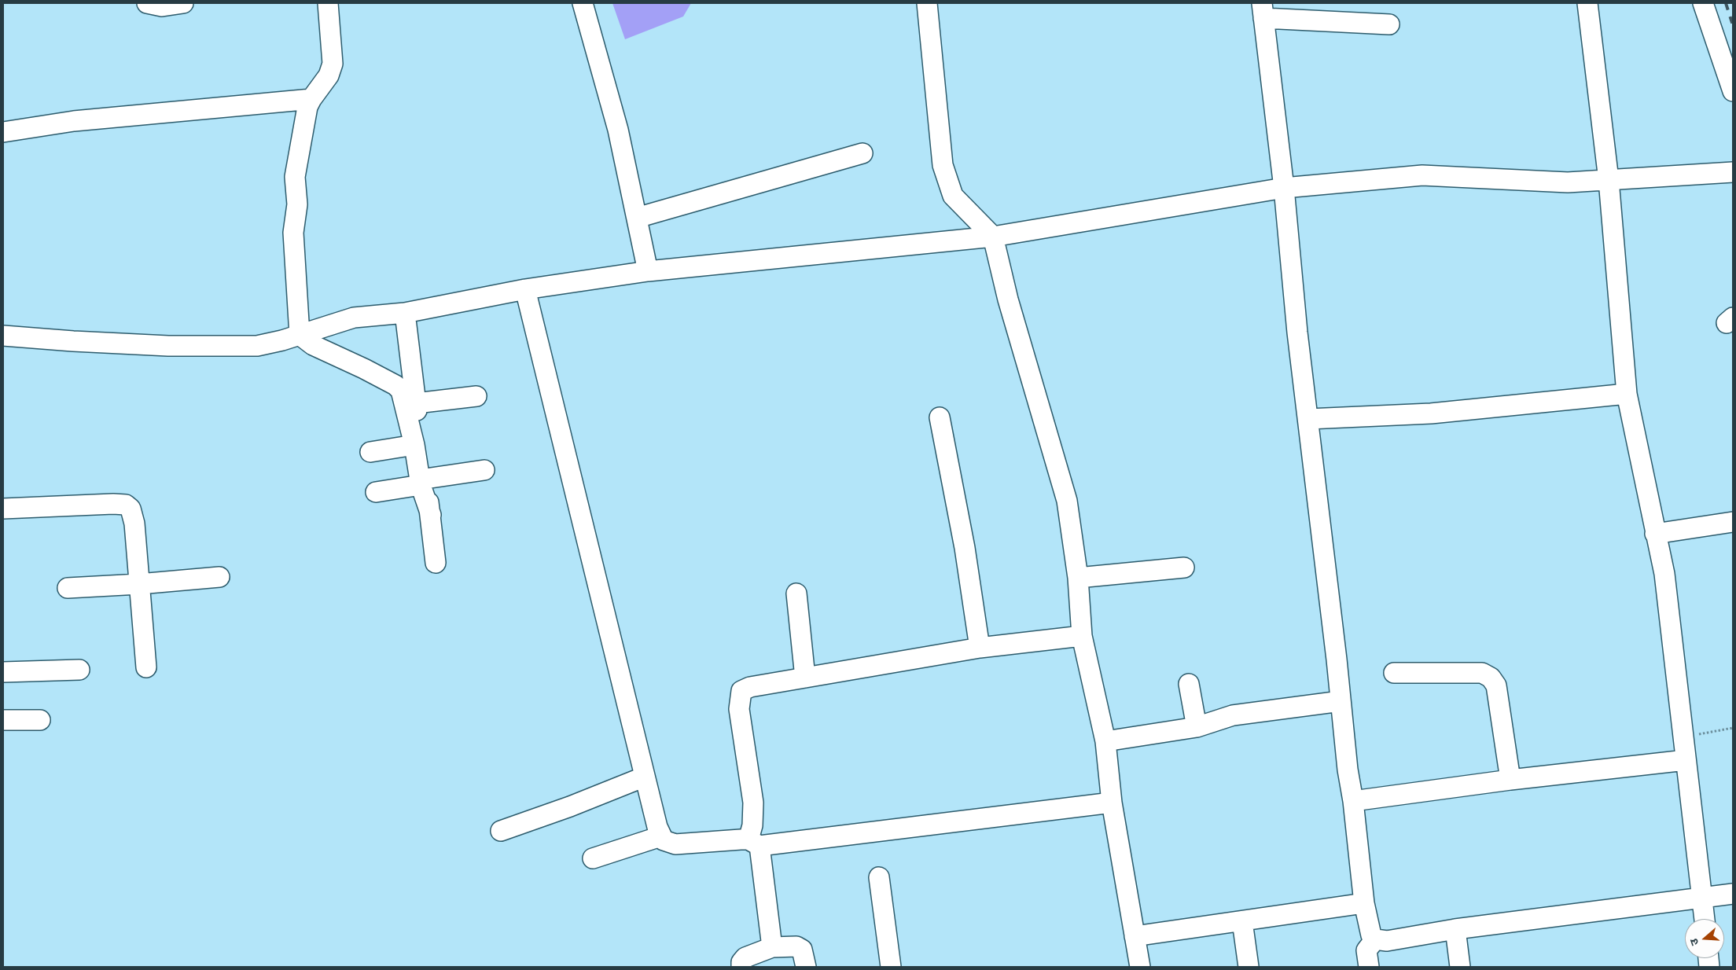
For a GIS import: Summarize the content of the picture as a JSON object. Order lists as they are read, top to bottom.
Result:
{
  "north": "left"
}
